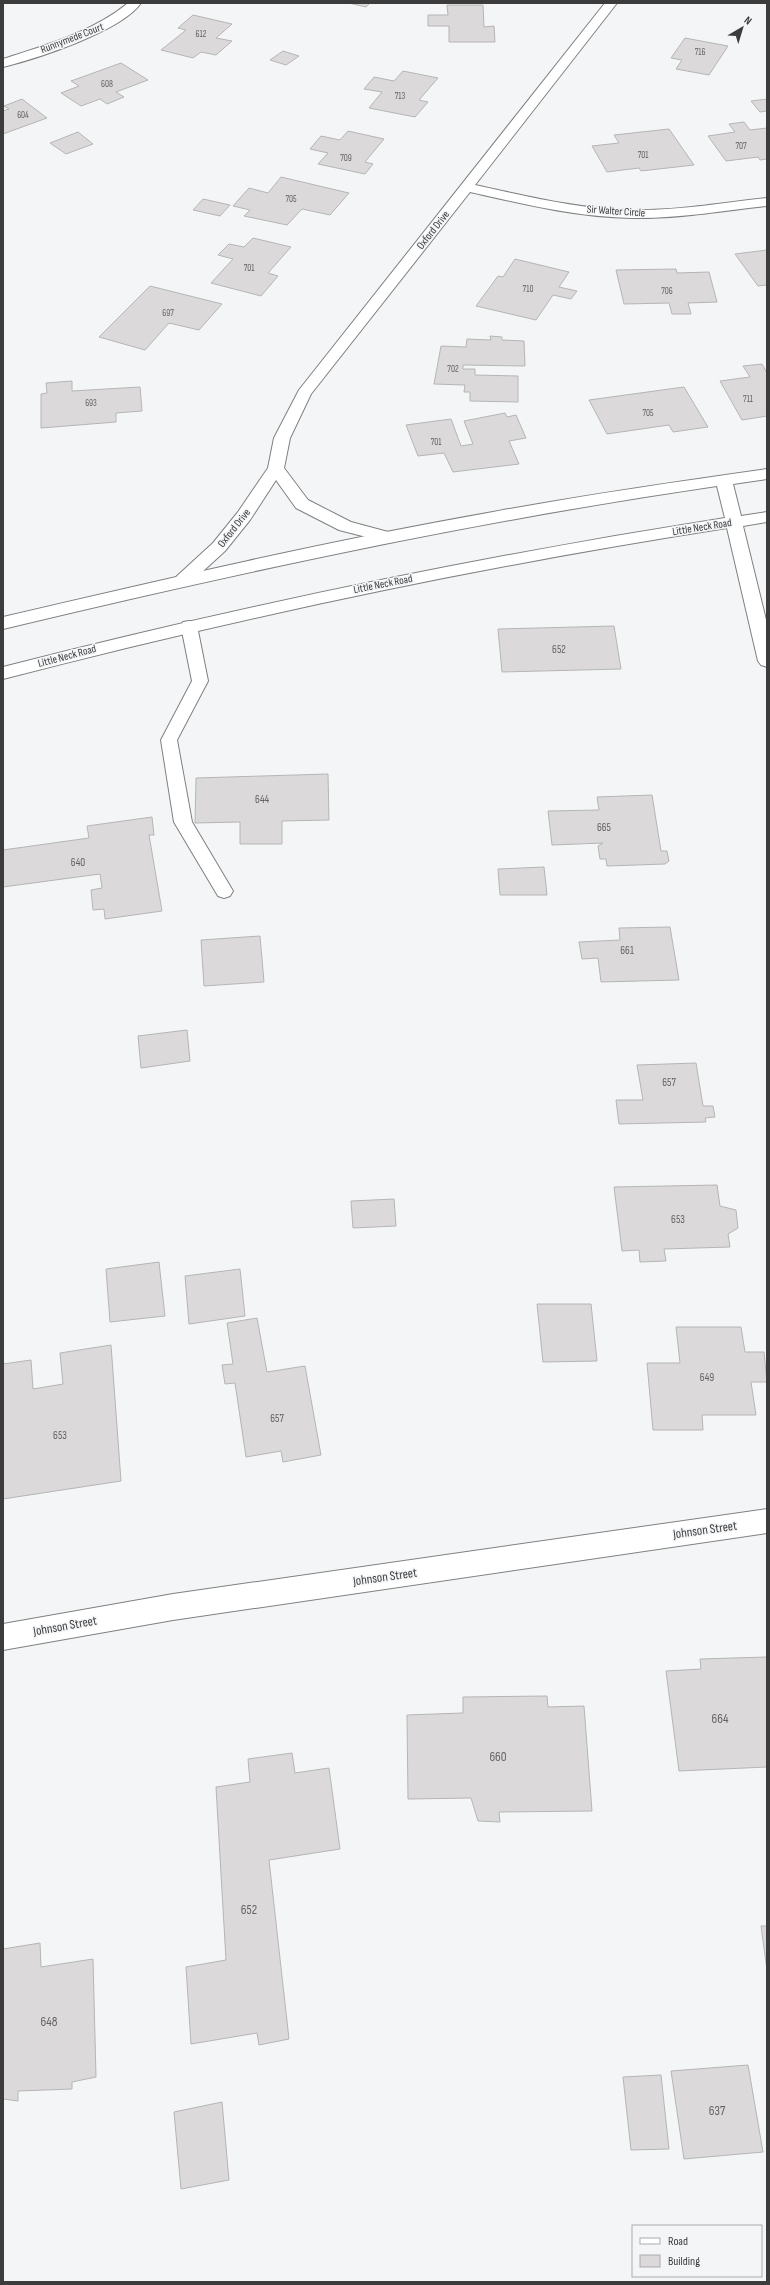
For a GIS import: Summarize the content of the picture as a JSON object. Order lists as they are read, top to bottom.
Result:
{
  "streets": {
    "street": [
      "Runnymede Court",
      "Sir Walter Circle",
      "Oxford Drive",
      "Little Neck Road",
      "Johnson Street"
    ]
  },
  "crossings": [
    ["Sir Walter Circle", "Oxford Drive"]
  ],
  "house_numbers": [
    "612",
    "716",
    "608",
    "713",
    "604",
    "707",
    "701",
    "709",
    "705",
    "701",
    "710",
    "706",
    "697",
    "702",
    "711",
    "693",
    "705",
    "701",
    "652",
    "644",
    "665",
    "640",
    "661",
    "657",
    "653",
    "649",
    "657",
    "653",
    "664",
    "660",
    "652",
    "648",
    "637"
  ],
  "legend": ["Road", "Building"],
  "north": "top right"
}
